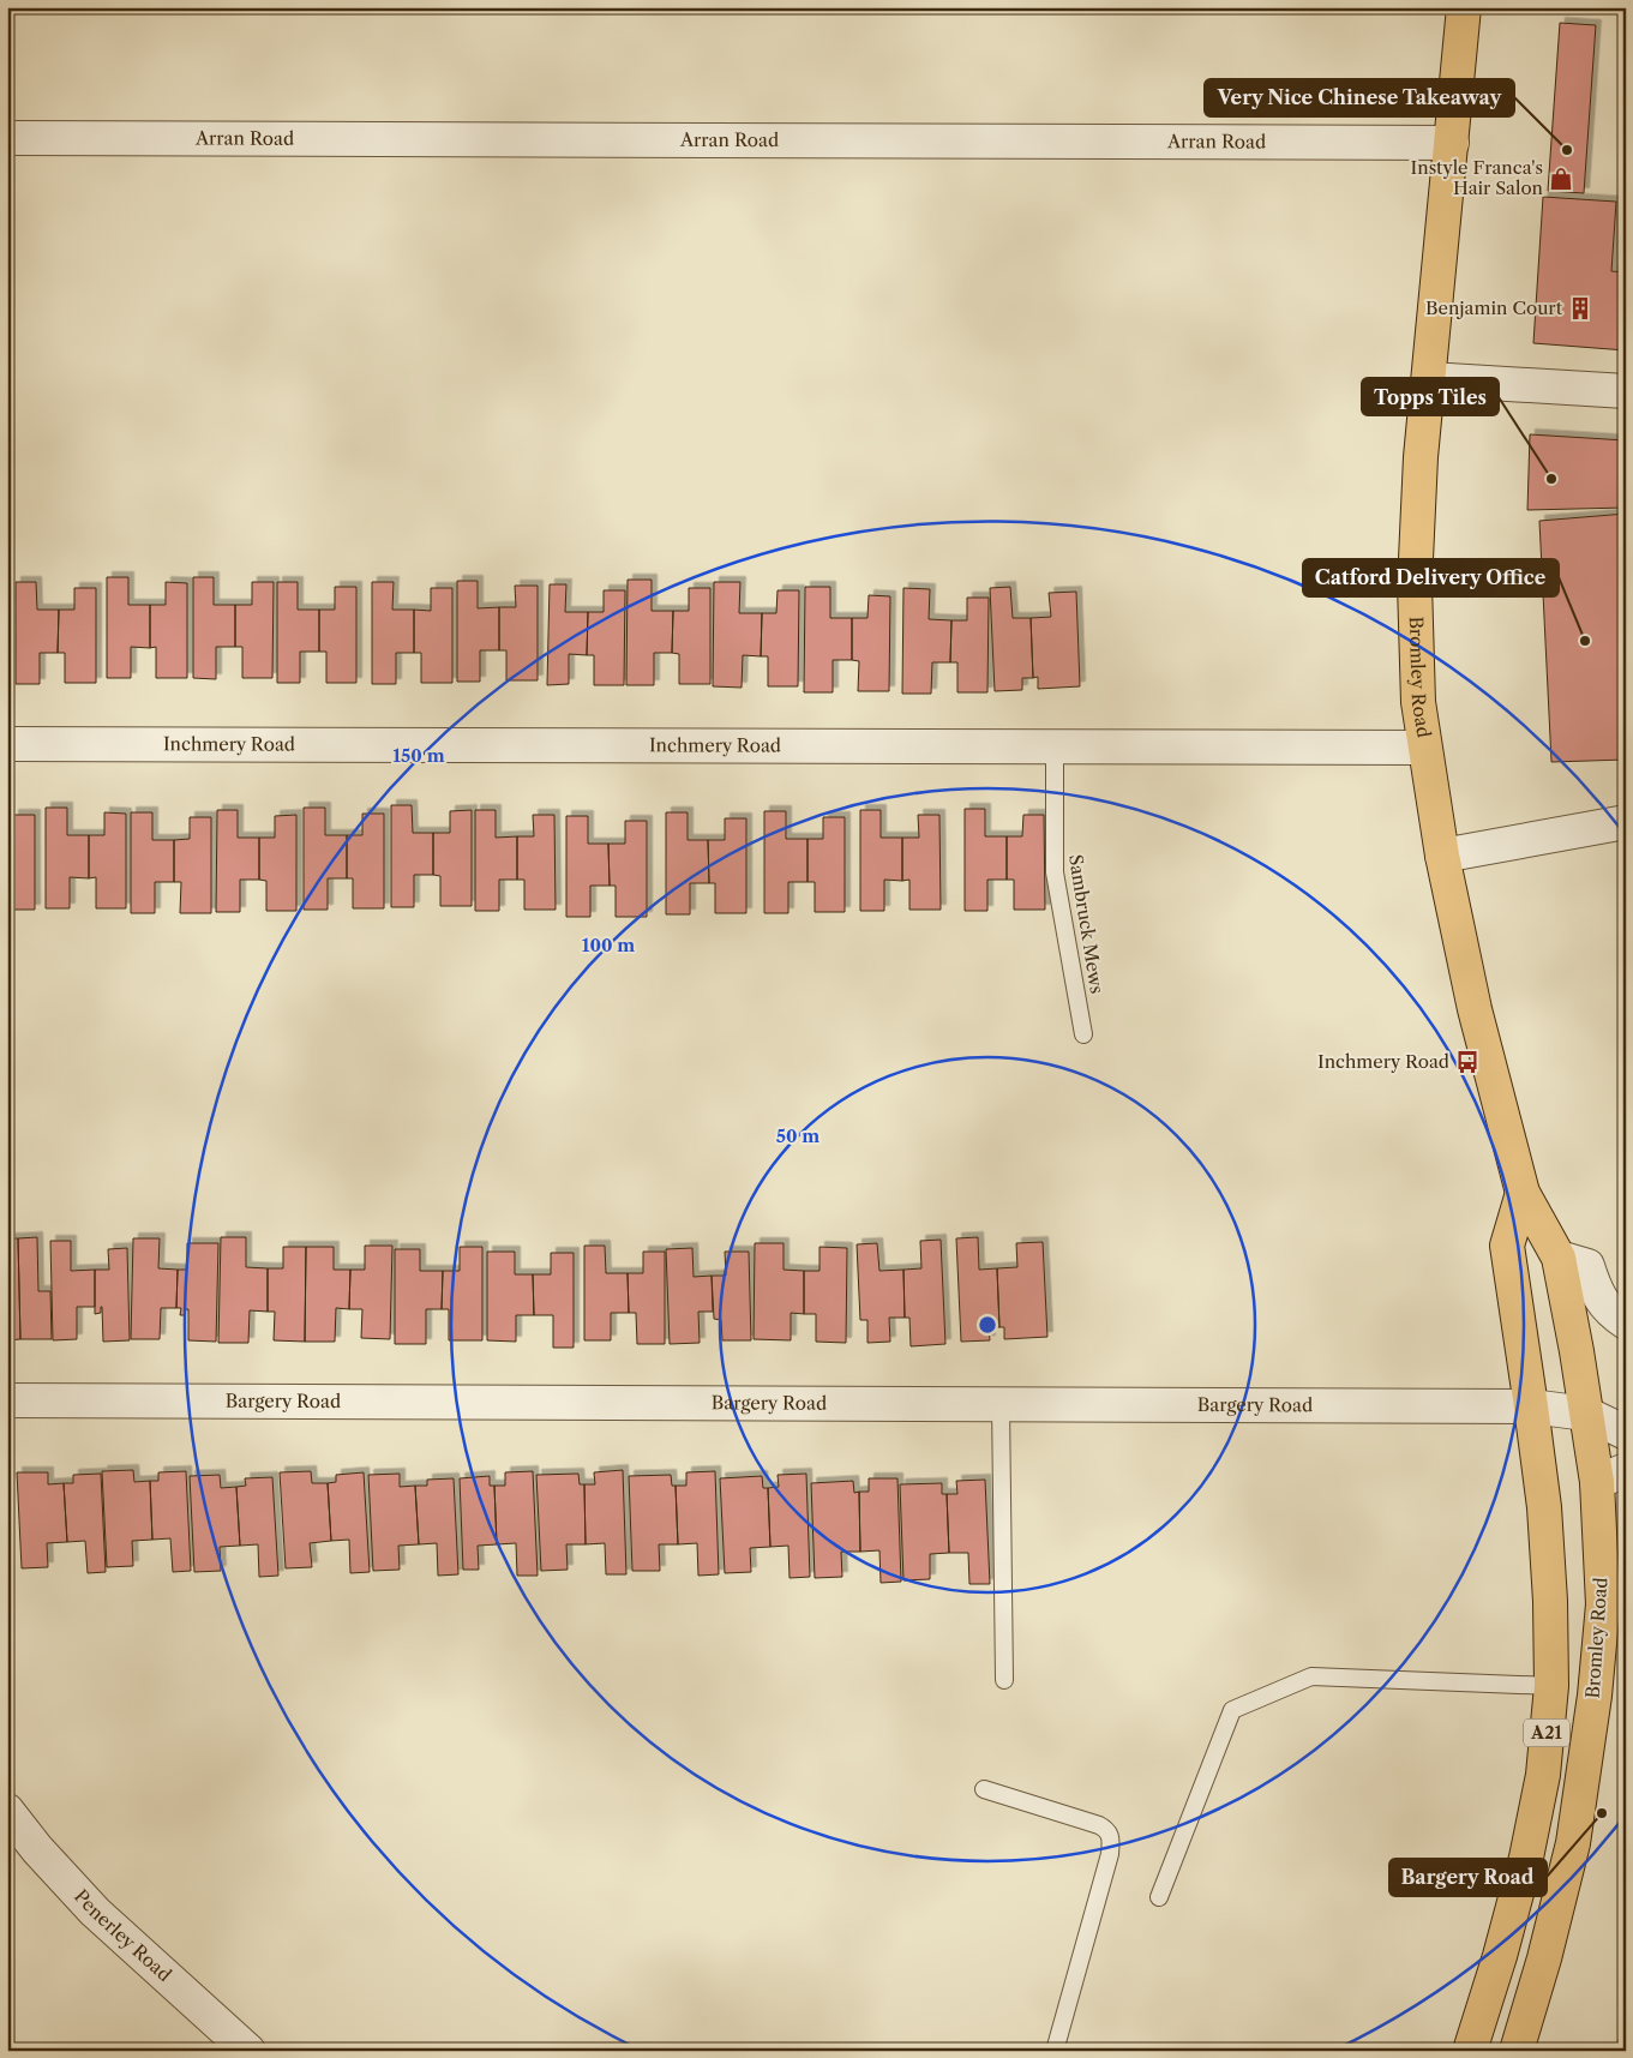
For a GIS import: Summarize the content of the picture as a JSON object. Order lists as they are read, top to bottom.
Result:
{
  "streets": {
    "highway": ["Bromley Road", "A21"],
    "street": [
      "Arran Road",
      "Inchmery Road",
      "Bargery Road",
      "Penerley Road"
    ],
    "lane": ["Sambruck Mews"]
  },
  "crossings": [
    ["Arran Road", "Bromley Road"],
    ["Bromley Road", "Inchmery Road"],
    ["Bromley Road", "Bargery Road"],
    ["Bromley Road", "A21"],
    ["Inchmery Road", "Sambruck Mews"],
    ["Bargery Road", "A21"]
  ],
  "places": {
    "other": [
      "Very Nice Chinese Takeaway",
      "Topps Tiles",
      "Catford Delivery Office",
      "Bargery Road"
    ],
    "shop": ["Instyle Franca's Hair Salon"],
    "building": ["Benjamin Court"],
    "bus stop": ["Inchmery Road"]
  },
  "rings": ["150 m", "100 m", "50 m"]
}
